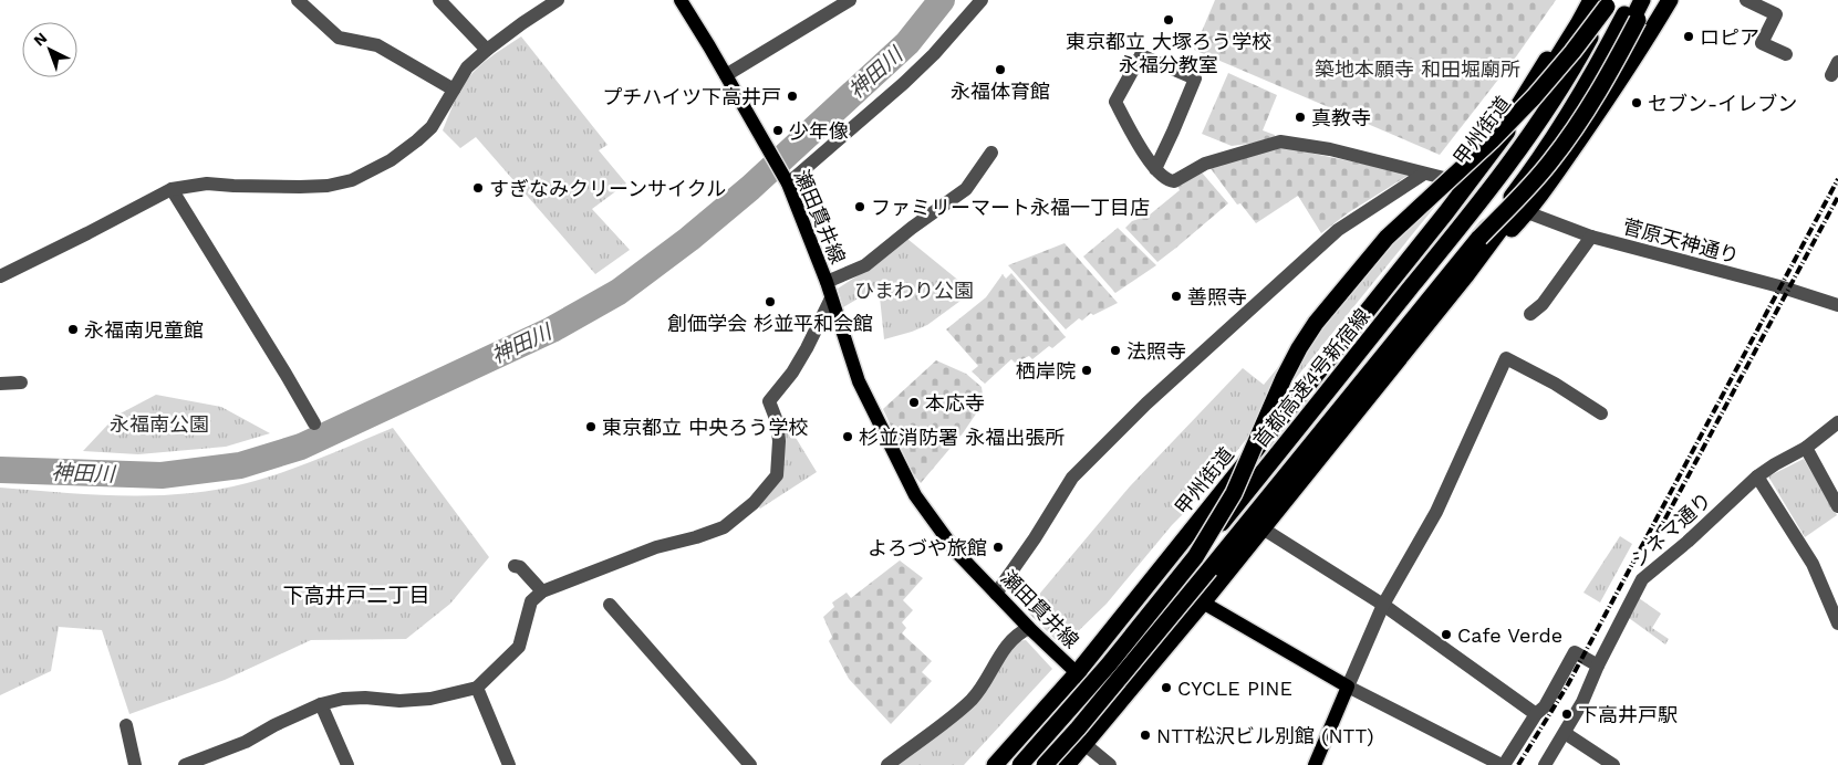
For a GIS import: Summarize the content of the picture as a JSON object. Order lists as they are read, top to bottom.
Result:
{
  "streets": {
    "highway": ["甲州街道", "首都高速4号新宿線"],
    "main road": ["瀬田貫井線"],
    "street": ["菅原天神通り", "シネマ通り"]
  },
  "crossings": [
    ["甲州街道", "瀬田貫井線"],
    ["甲州街道", "首都高速4号新宿線"]
  ],
  "districts": ["下高井戸二丁目"],
  "water": ["神田川"],
  "parks": ["築地本願寺 和田堀廟所", "ひまわり公園", "永福南公園"],
  "places": [
    "東京都立 大塚ろう学校 永福分教室",
    "ロピア",
    "永福体育館",
    "プチハイツ下高井戸",
    "セブン-イレブン",
    "真教寺",
    "少年像",
    "すぎなみクリーンサイクル",
    "ファミリーマート永福一丁目店",
    "善照寺",
    "創価学会 杉並平和会館",
    "永福南児童館",
    "法照寺",
    "栖岸院",
    "本応寺",
    "東京都立 中央ろう学校",
    "杉並消防署 永福出張所",
    "よろづや旅館",
    "Cafe Verde",
    "CYCLE PINE",
    "下高井戸駅",
    "NTT松沢ビル別館 (NTT)"
  ],
  "north": "top left"
}
